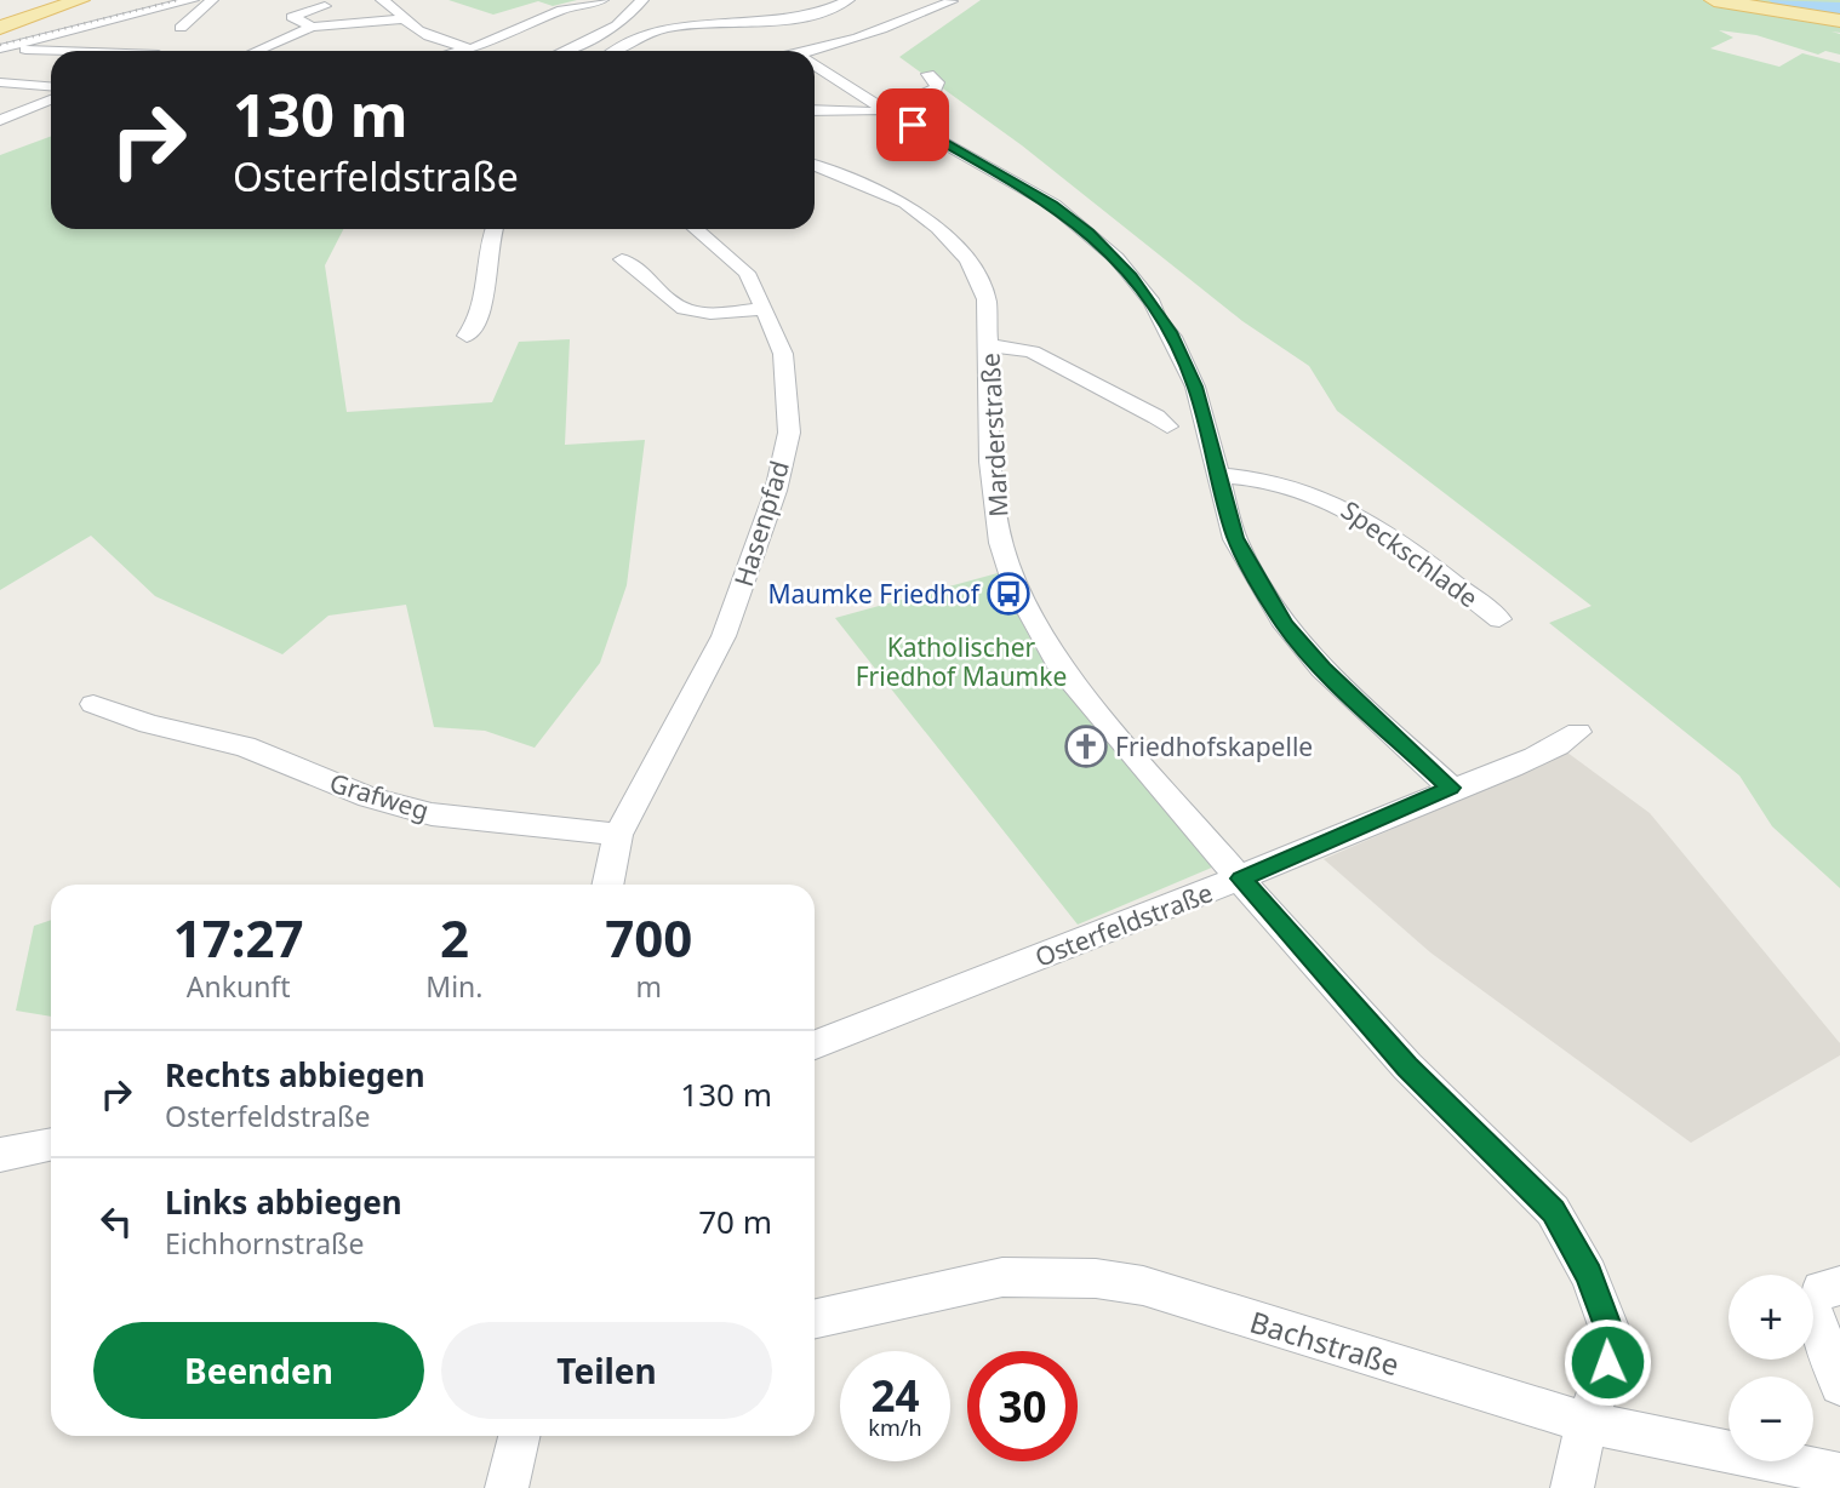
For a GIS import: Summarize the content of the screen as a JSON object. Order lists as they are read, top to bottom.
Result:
{
  "streets": {
    "street": [
      "Marderstraße",
      "Hasenpfad",
      "Speckschlade",
      "Grafweg",
      "Osterfeldstraße",
      "Bachstraße"
    ]
  },
  "crossings": [
    ["Marderstraße", "Osterfeldstraße"],
    ["Hasenpfad", "Grafweg"]
  ],
  "parks": ["Katholischer Friedhof Maumke"],
  "places": {
    "bus stop": ["Maumke Friedhof"],
    "church": ["Friedhofskapelle"]
  },
  "page": {
    "turn": ["130 m", "Osterfeldstraße"],
    "eta": [
      "17:27",
      "Ankunft",
      "2",
      "Min.",
      "700",
      "m"
    ],
    "list": [
      {
        "name": "Rechts abbiegen",
        "note": "Osterfeldstraße",
        "value": "130 m"
      },
      {
        "name": "Links abbiegen",
        "note": "Eichhornstraße",
        "value": "70 m"
      }
    ],
    "map_buttons": ["+", "−"],
    "buttons": ["Beenden", "Teilen"],
    "speed": "24 km/h",
    "limit": "30"
  }
}
